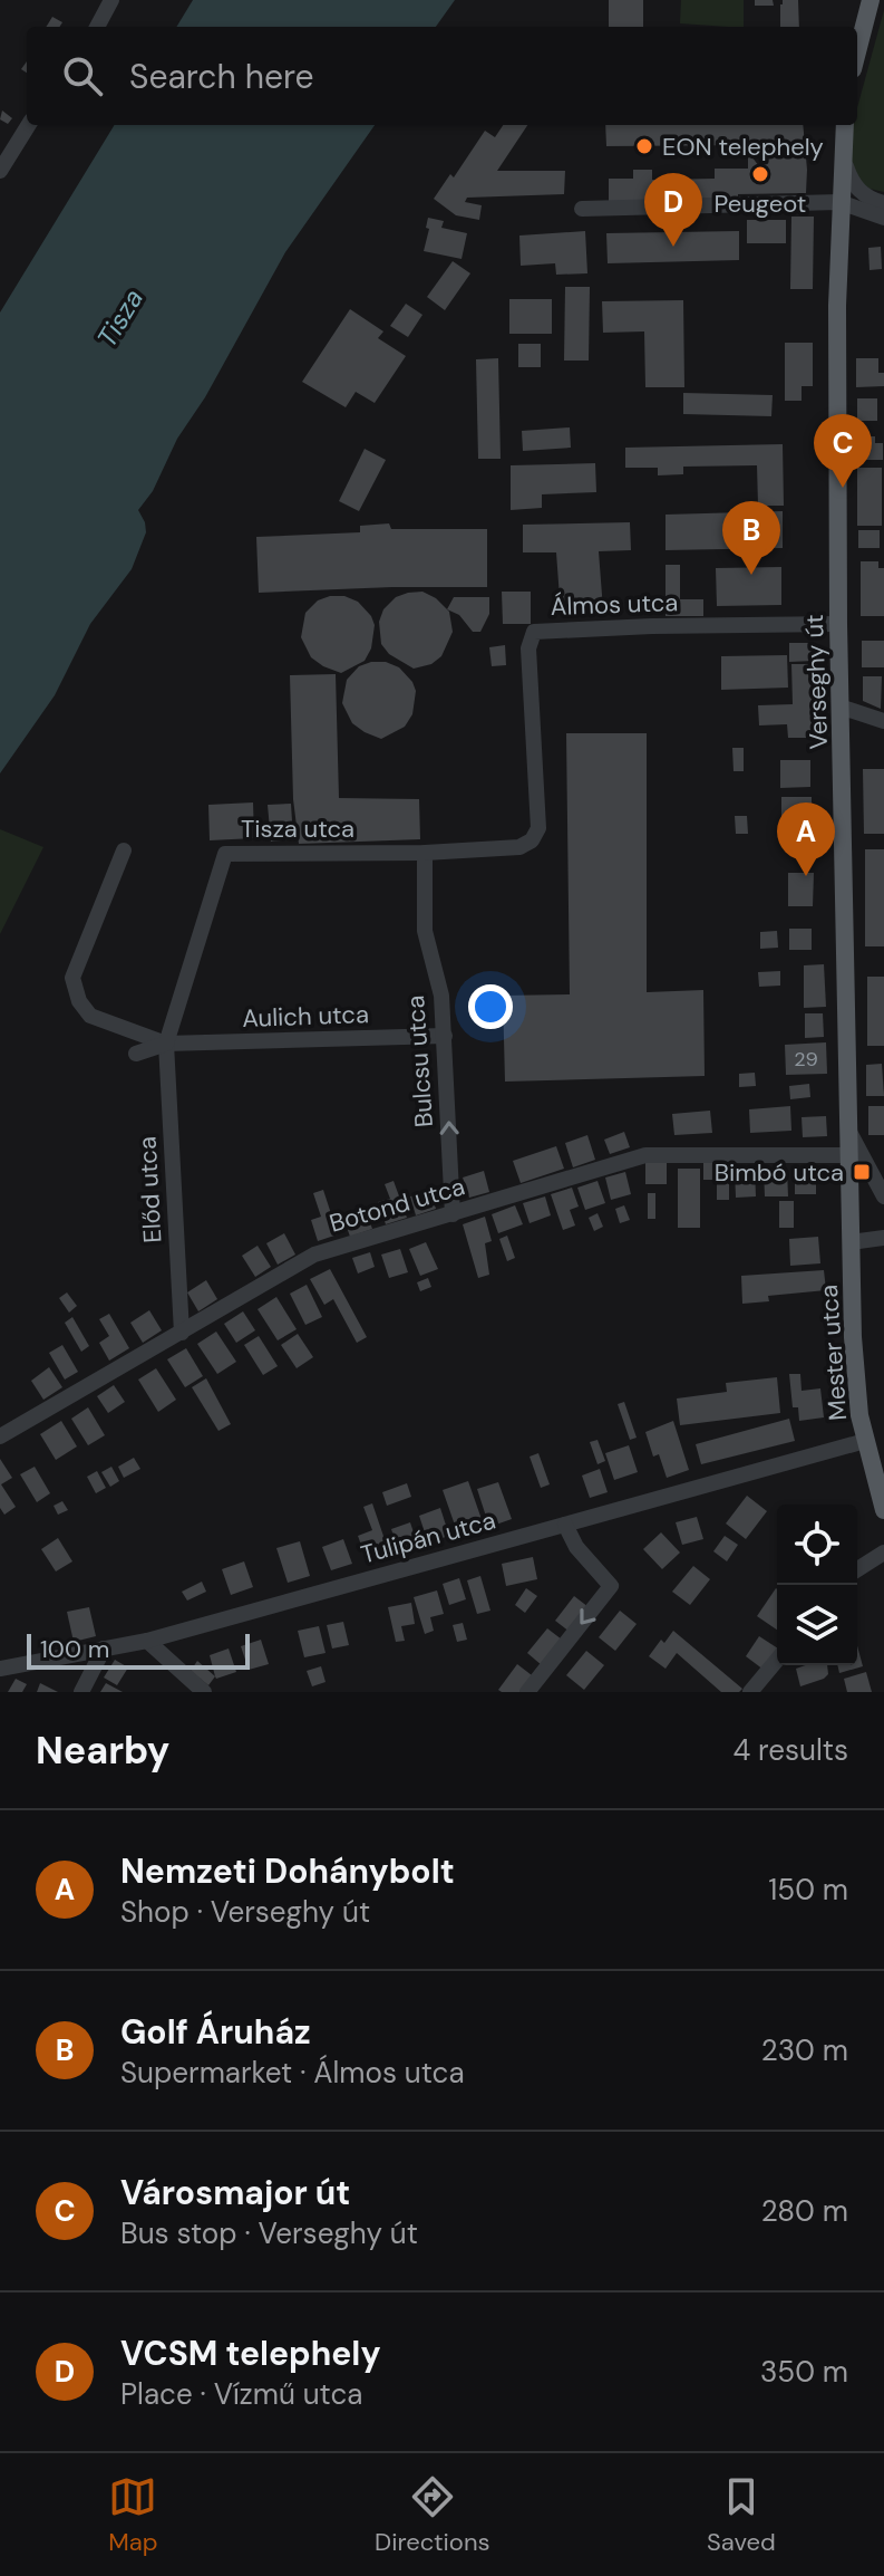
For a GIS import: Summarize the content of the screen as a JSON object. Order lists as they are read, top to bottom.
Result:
{
  "streets": {
    "main road": ["Verseghy út", "Mester utca"],
    "street": [
      "Álmos utca",
      "Tisza utca",
      "Aulich utca",
      "Bulcsu utca",
      "Előd utca",
      "Botond utca",
      "Tulipán utca"
    ]
  },
  "crossings": [
    ["Álmos utca", "Verseghy út"],
    ["Álmos utca", "Tisza utca"],
    ["Verseghy út", "Botond utca"],
    ["Verseghy út", "Mester utca"],
    ["Tisza utca", "Aulich utca"],
    ["Tisza utca", "Bulcsu utca"],
    ["Tisza utca", "Előd utca"],
    ["Aulich utca", "Bulcsu utca"],
    ["Aulich utca", "Előd utca"],
    ["Bulcsu utca", "Botond utca"],
    ["Előd utca", "Botond utca"],
    ["Mester utca", "Tulipán utca"]
  ],
  "one_way": ["Bulcsu utca"],
  "water": ["Tisza"],
  "places": {
    "other": ["EON telephely", "Peugeot"],
    "transit": ["Bimbó utca"]
  },
  "house_numbers": ["29"],
  "scale_bar": "100 m",
  "page": {
    "search": "Search here",
    "pins": [
      "D",
      "C",
      "B",
      "A"
    ],
    "scale": "100 m",
    "heading": ["Nearby", "4 results"],
    "list": [
      {
        "mark": "A",
        "name": "Nemzeti Dohánybolt",
        "note": "Shop · Verseghy út",
        "value": "150 m"
      },
      {
        "mark": "B",
        "name": "Golf Áruház",
        "note": "Supermarket · Álmos utca",
        "value": "230 m"
      },
      {
        "mark": "C",
        "name": "Városmajor út",
        "note": "Bus stop · Verseghy út",
        "value": "280 m"
      },
      {
        "mark": "D",
        "name": "VCSM telephely",
        "note": "Place · Vízmű utca",
        "value": "350 m"
      }
    ],
    "nav": ["Map", "Directions", "Saved"]
  }
}
